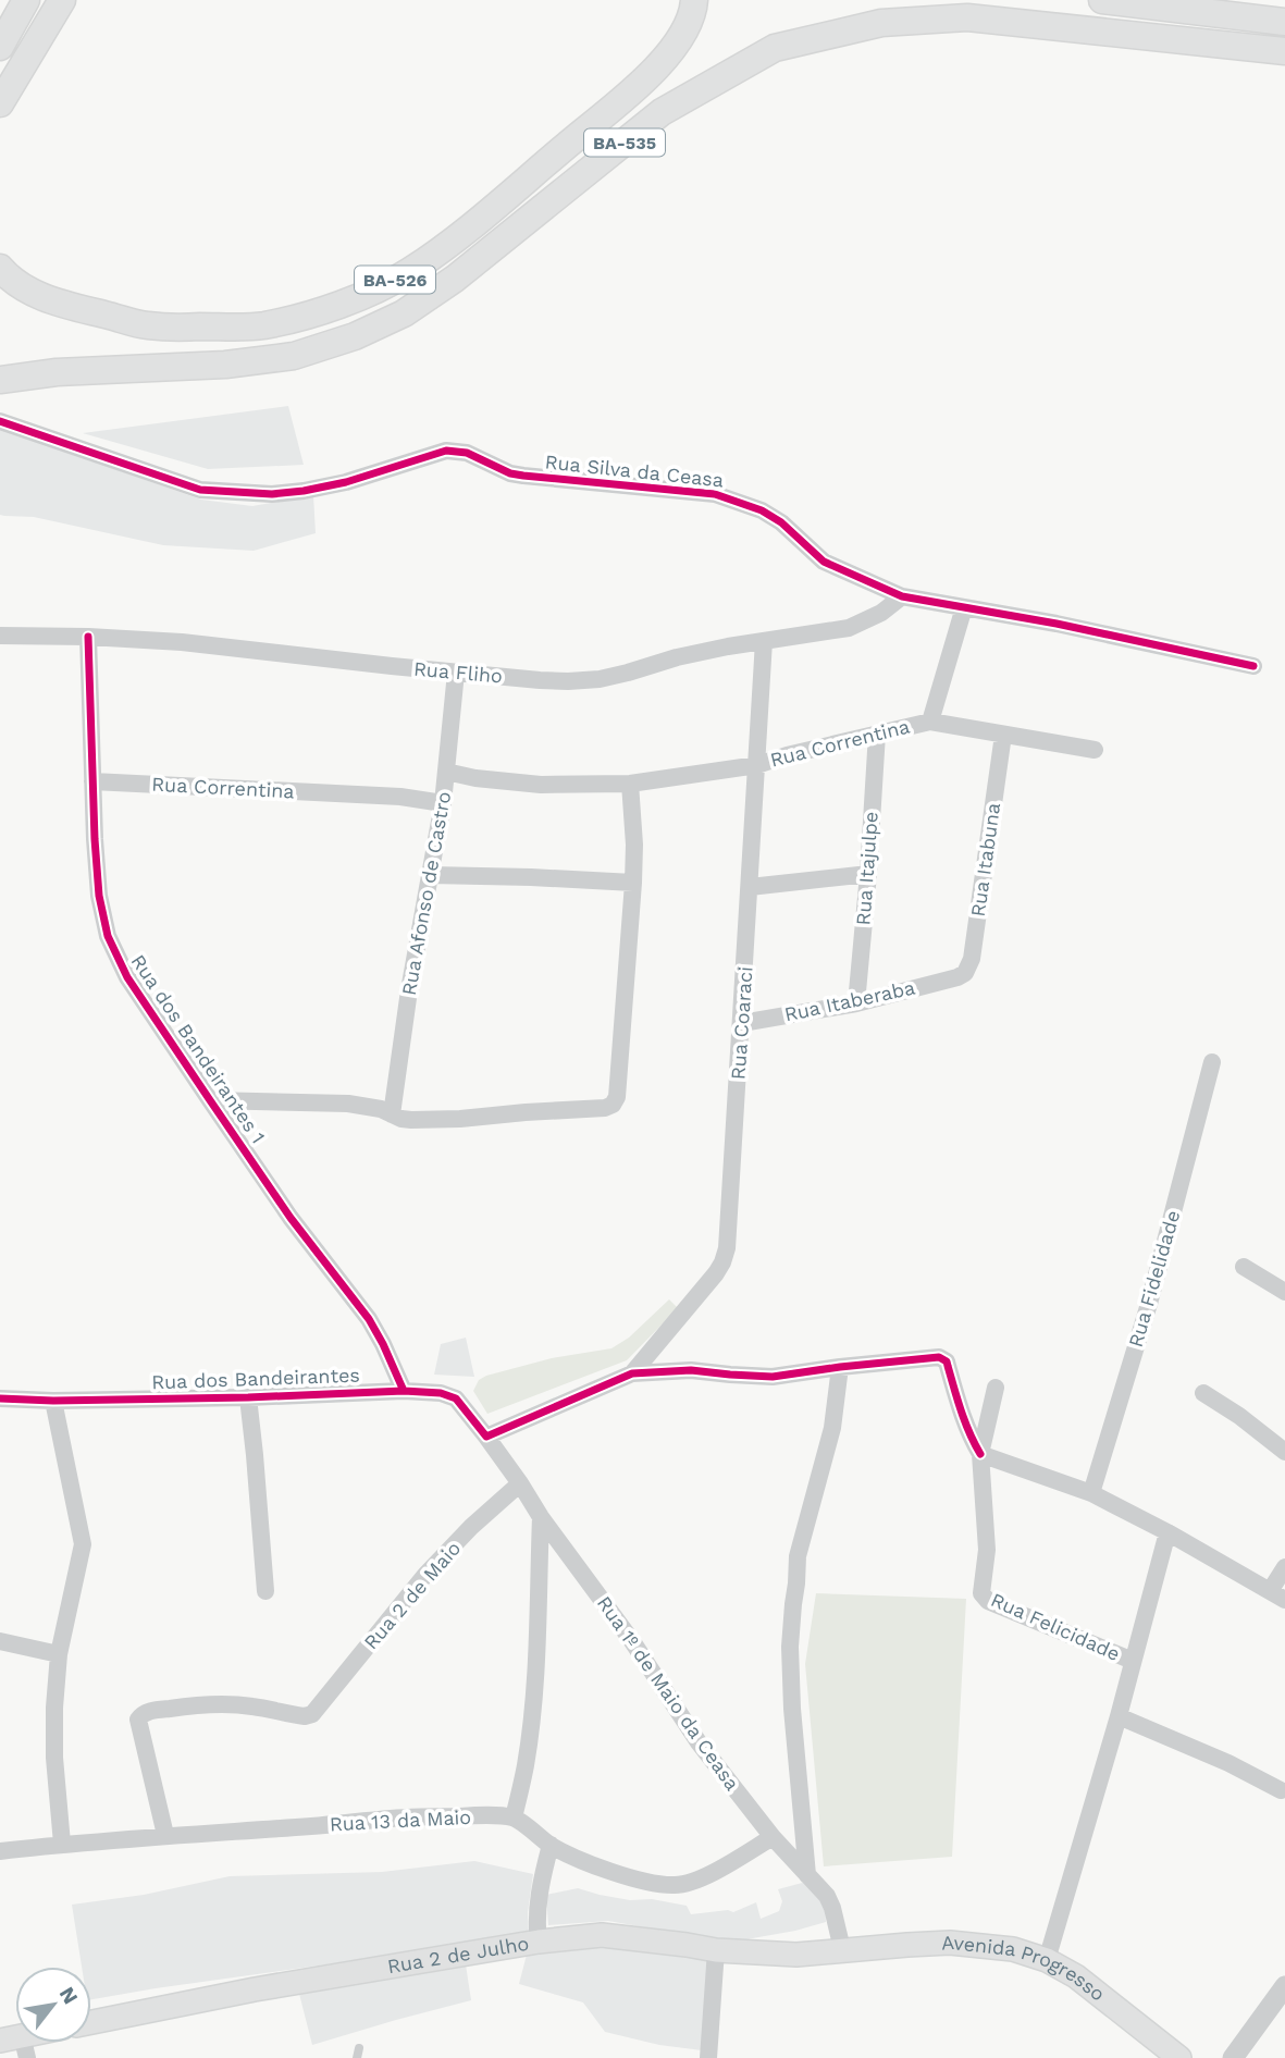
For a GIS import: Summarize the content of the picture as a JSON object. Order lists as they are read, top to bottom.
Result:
{
  "streets": {
    "highway": ["BA-535", "BA-526"],
    "main road": ["Rua 2 de Julho", "Avenida Progresso"],
    "street": [
      "Rua Silva da Ceasa",
      "Rua Fliho",
      "Rua Correntina",
      "Rua Itabuna",
      "Rua Itajulpe",
      "Rua Afonso de Castro",
      "Rua Itaberaba",
      "Rua Coaraci",
      "Rua dos Bandeirantes 1",
      "Rua Fidelidade",
      "Rua dos Bandeirantes",
      "Rua 2 de Maio",
      "Rua Felicidade",
      "Rua 1º de Maio da Ceasa",
      "Rua 13 da Maio"
    ]
  },
  "crossings": [
    ["Rua Silva da Ceasa", "Rua Fliho"],
    ["Rua Fliho", "Rua Afonso de Castro"],
    ["Rua Fliho", "Rua Coaraci"],
    ["Rua Fliho", "Rua dos Bandeirantes 1"],
    ["Rua Correntina", "Rua Itabuna"],
    ["Rua Correntina", "Rua Itajulpe"],
    ["Rua Correntina", "Rua Afonso de Castro"],
    ["Rua Correntina", "Rua Coaraci"],
    ["Rua Correntina", "Rua dos Bandeirantes 1"],
    ["Rua Itabuna", "Rua Itaberaba"],
    ["Rua Itajulpe", "Rua Itaberaba"],
    ["Rua Itaberaba", "Rua Coaraci"],
    ["Rua dos Bandeirantes 1", "Rua dos Bandeirantes"],
    ["Rua dos Bandeirantes", "Rua 1º de Maio da Ceasa"],
    ["Rua 2 de Maio", "Rua 1º de Maio da Ceasa"],
    ["Rua 2 de Maio", "Rua 13 da Maio"],
    ["Rua 1º de Maio da Ceasa", "Rua 2 de Julho"],
    ["Rua 1º de Maio da Ceasa", "Avenida Progresso"],
    ["Rua 2 de Julho", "Avenida Progresso"]
  ],
  "north": "top right"
}
